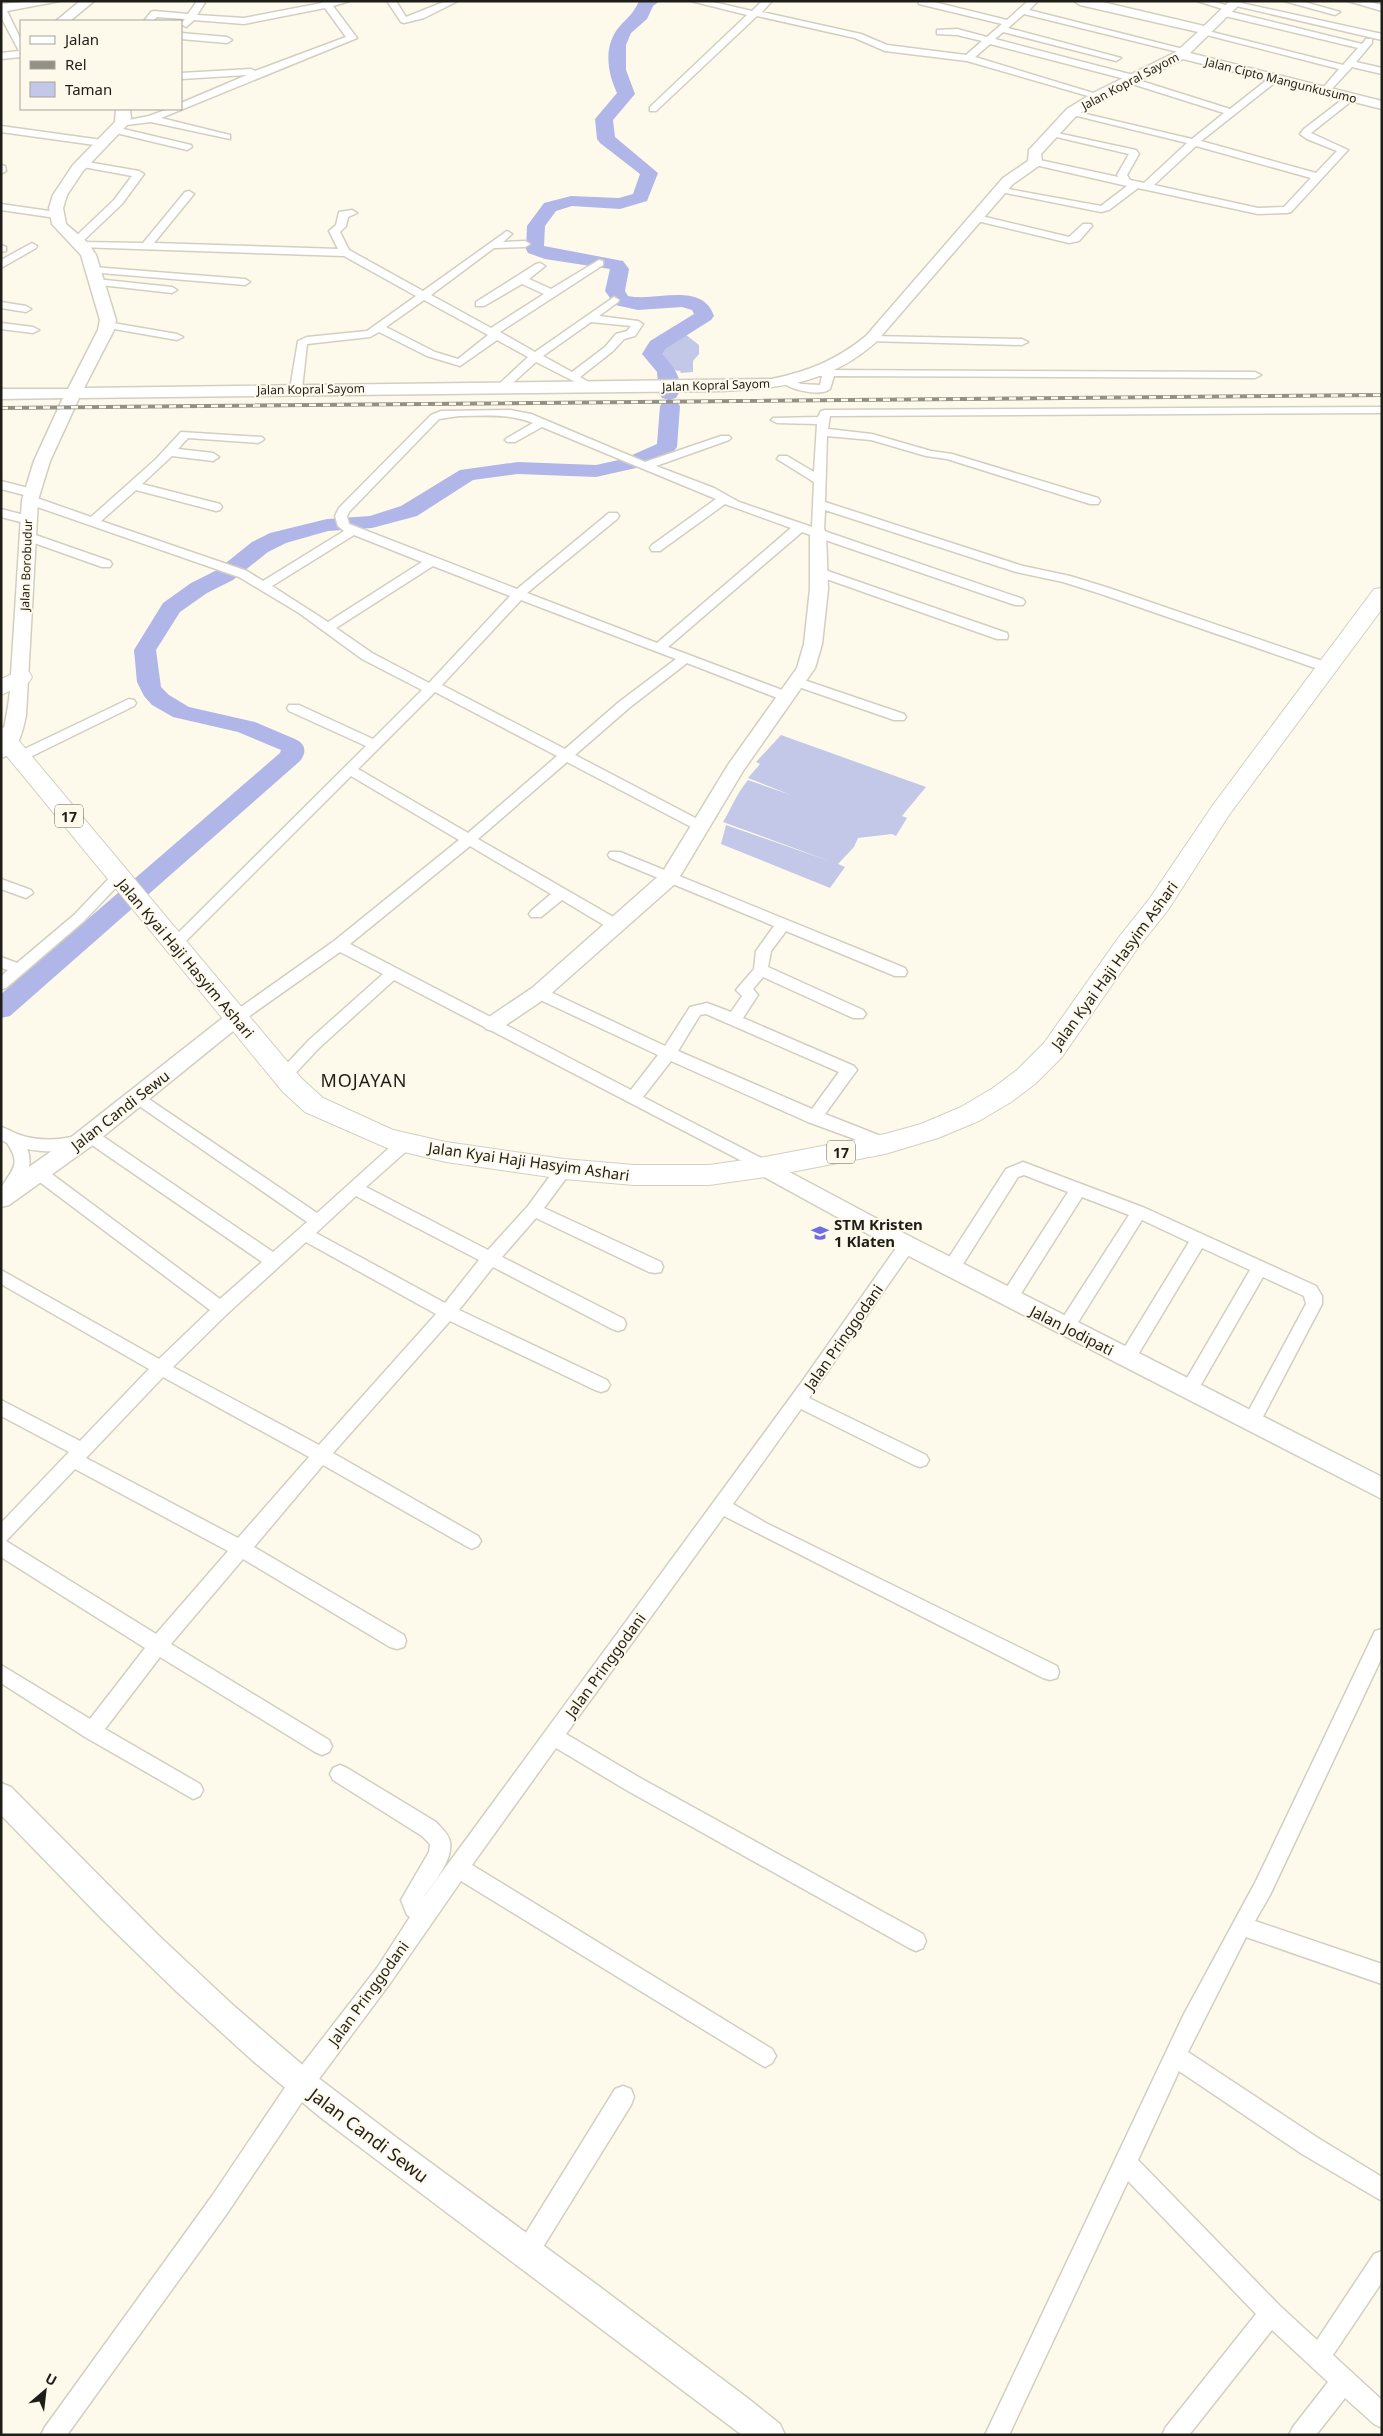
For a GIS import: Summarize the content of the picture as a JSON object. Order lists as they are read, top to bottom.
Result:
{
  "streets": {
    "highway": ["17", "Jalan Kyai Haji Hasyim Ashari"],
    "street": [
      "Jalan Cipto Mangunkusumo",
      "Jalan Kopral Sayom",
      "Jalan Borobudur",
      "Jalan Candi Sewu",
      "Jalan Jodipati",
      "Jalan Pringgodani"
    ]
  },
  "crossings": [
    ["Jalan Cipto Mangunkusumo", "Jalan Kopral Sayom"],
    ["Jalan Kopral Sayom", "Jalan Borobudur"],
    ["Jalan Borobudur", "Jalan Kyai Haji Hasyim Ashari"],
    ["Jalan Kyai Haji Hasyim Ashari", "Jalan Candi Sewu"],
    ["Jalan Kyai Haji Hasyim Ashari", "Jalan Jodipati"],
    ["Jalan Candi Sewu", "Jalan Pringgodani"],
    ["Jalan Jodipati", "Jalan Pringgodani"]
  ],
  "districts": ["MOJAYAN"],
  "places": {
    "school or university": ["STM Kristen 1 Klaten"]
  },
  "legend": ["Jalan", "Rel", "Taman"],
  "north": "top right"
}
